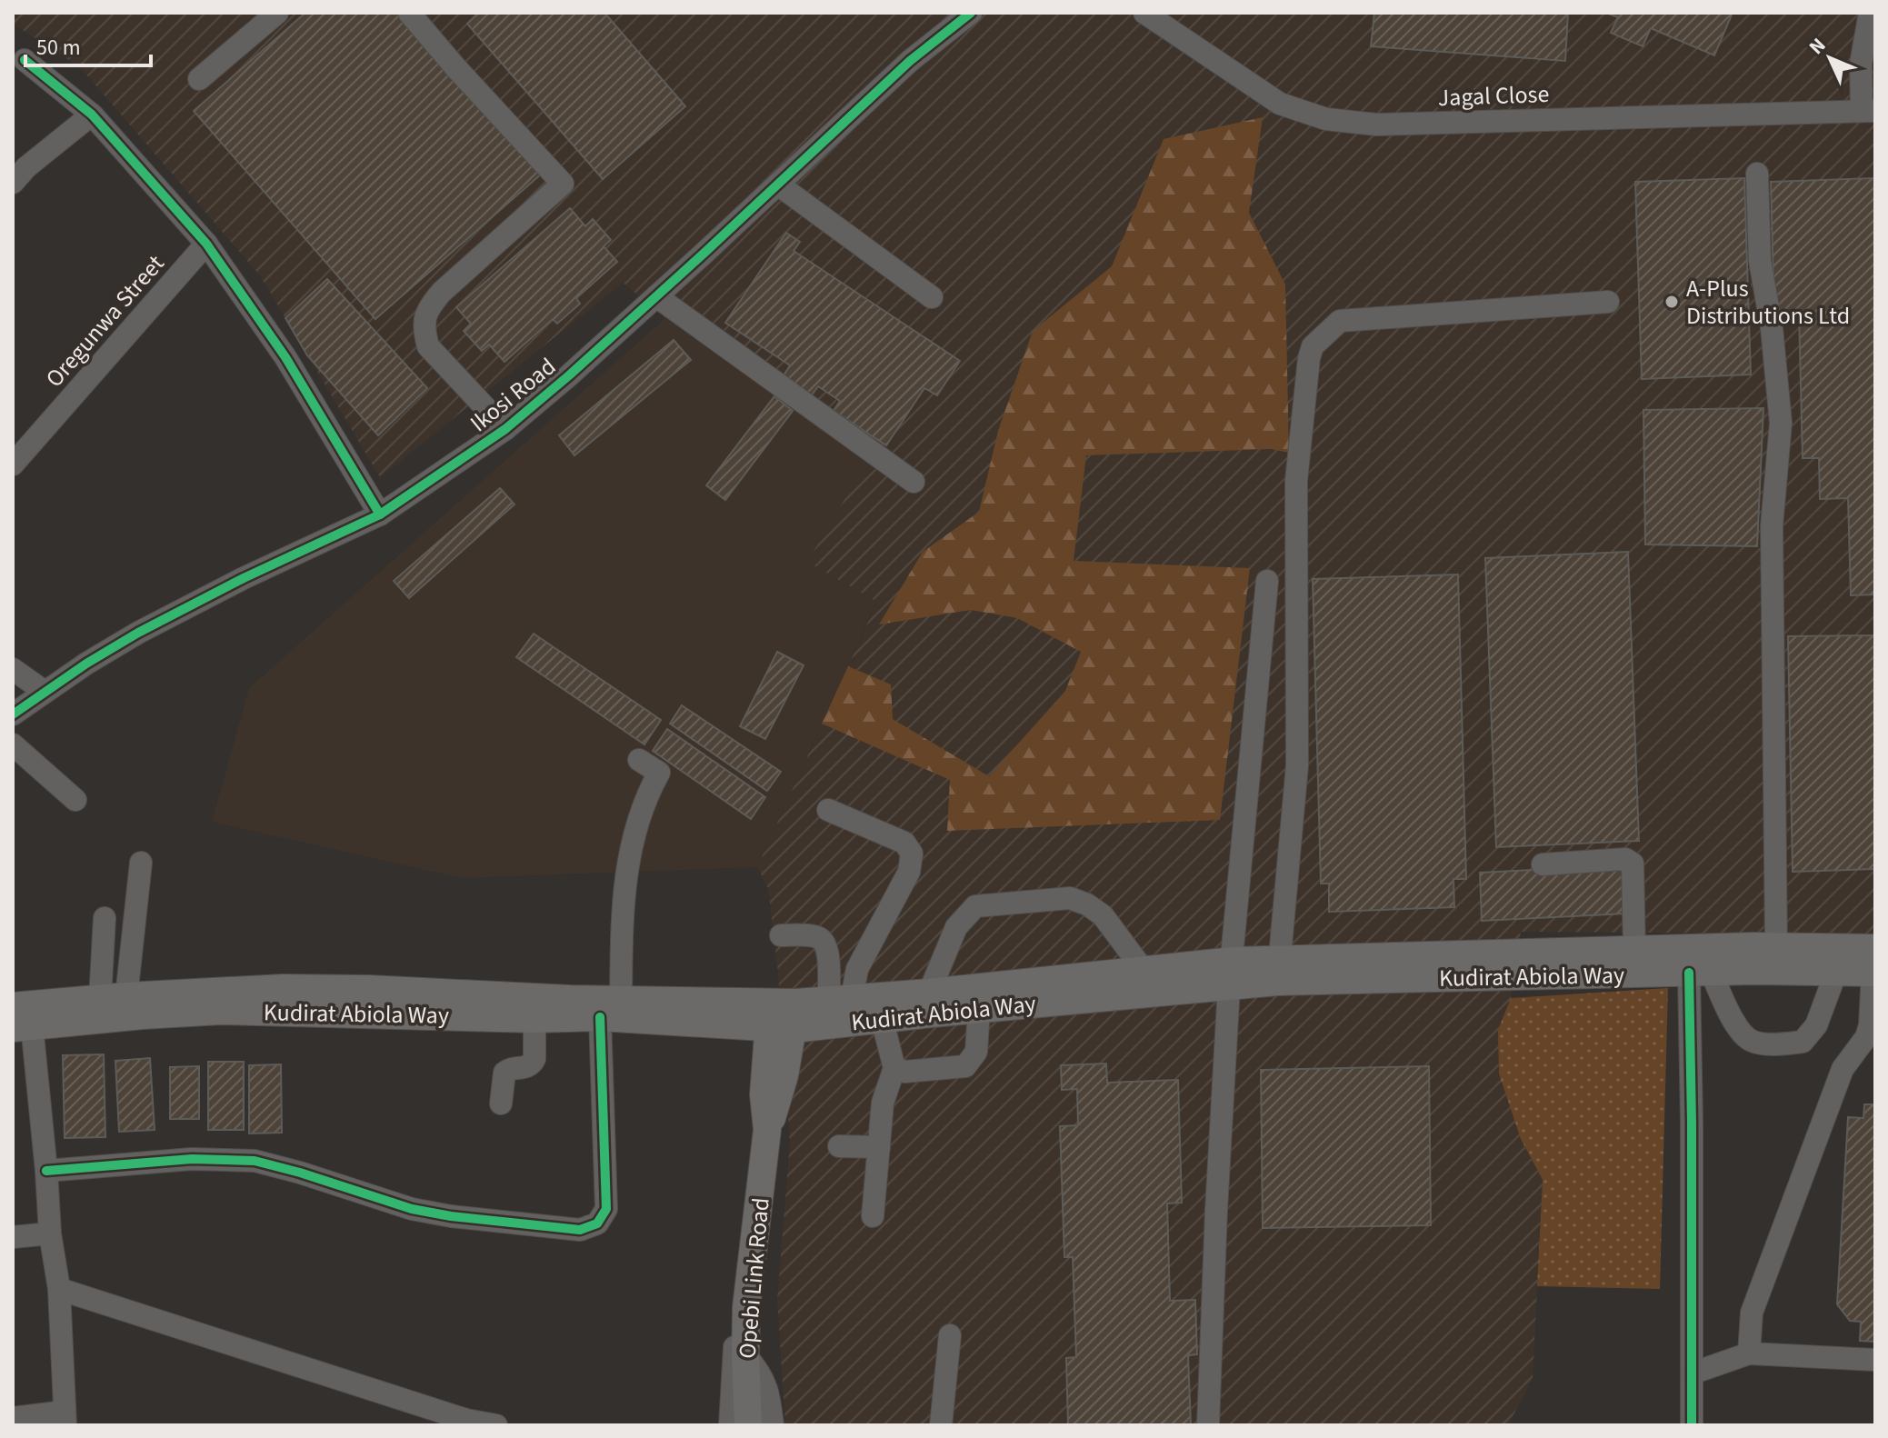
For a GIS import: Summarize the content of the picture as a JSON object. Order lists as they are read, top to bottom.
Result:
{
  "streets": {
    "main road": ["Kudirat Abiola Way", "Opebi Link Road"],
    "street": ["Jagal Close", "Oregunwa Street", "Ikosi Road"]
  },
  "crossings": [
    ["Kudirat Abiola Way", "Opebi Link Road"]
  ],
  "places": ["A-Plus Distributions Ltd"],
  "scale_bar": "50 m",
  "north": "top left"
}
